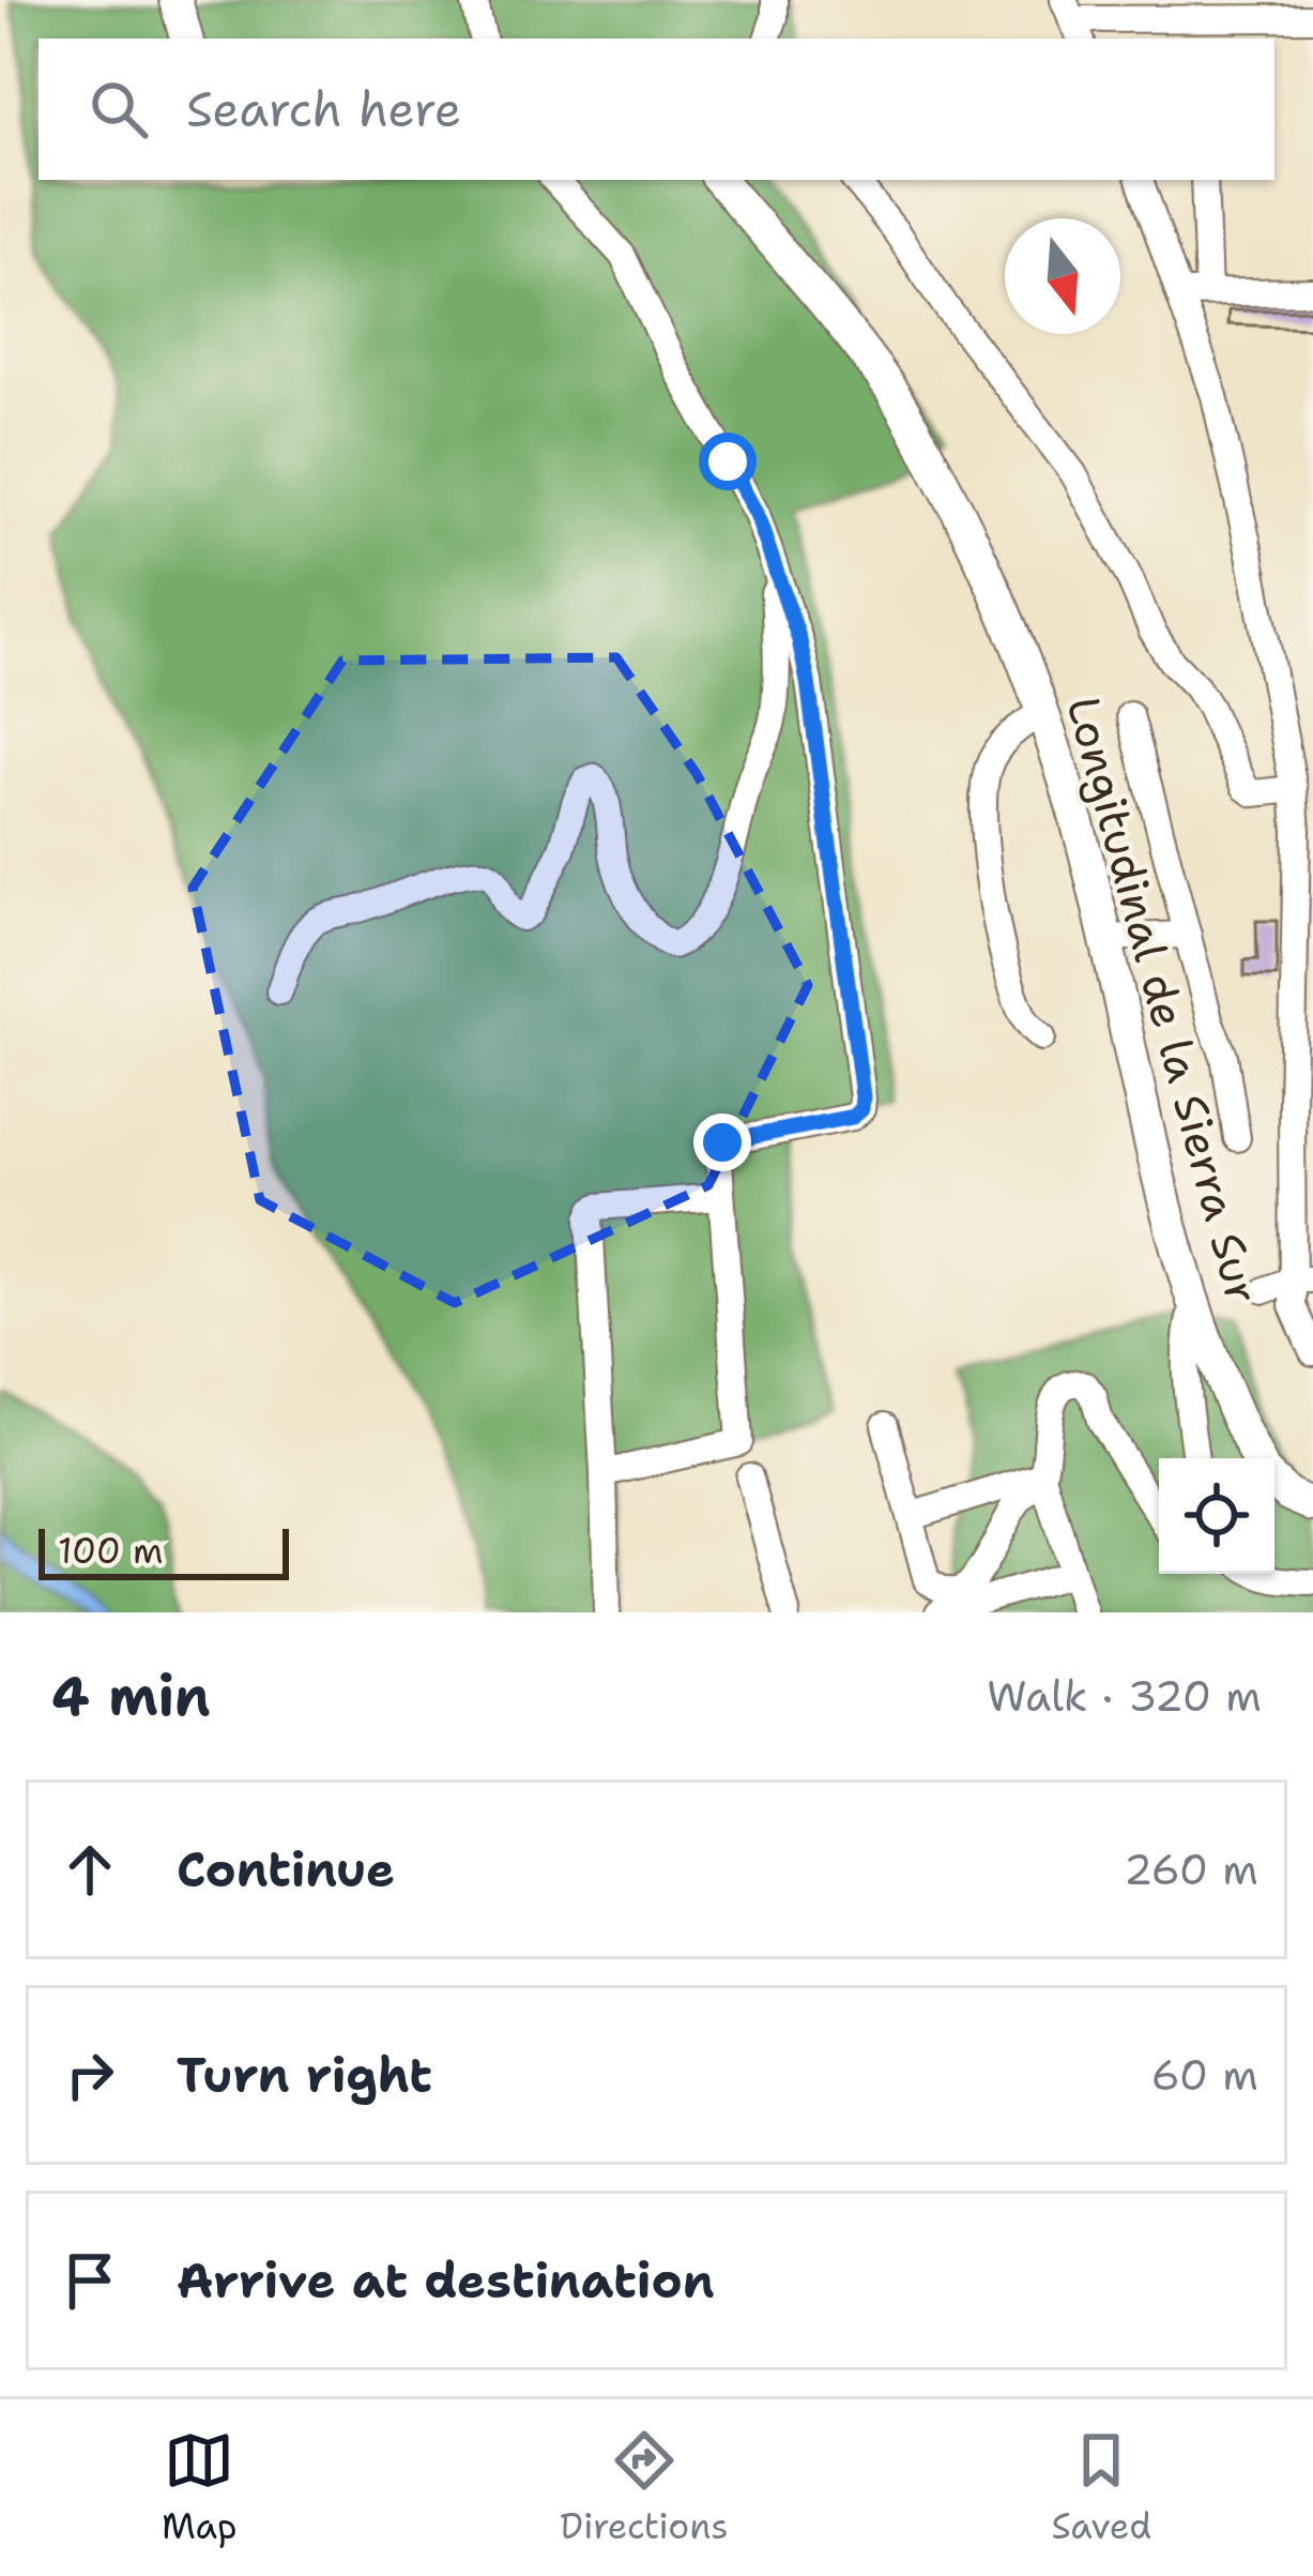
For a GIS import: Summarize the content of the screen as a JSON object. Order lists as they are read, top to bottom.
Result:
{
  "streets": {
    "main road": ["Longitudinal de la Sierra Sur"]
  },
  "scale_bar": "100 m",
  "north": "bottom",
  "page": {
    "search": "Search here",
    "scale": "100 m",
    "heading": ["4 min", "Walk · 320 m"],
    "list": [
      ["Continue", "260 m"],
      ["Turn right", "60 m"],
      "Arrive at destination"
    ],
    "nav": ["Map", "Directions", "Saved"]
  }
}
